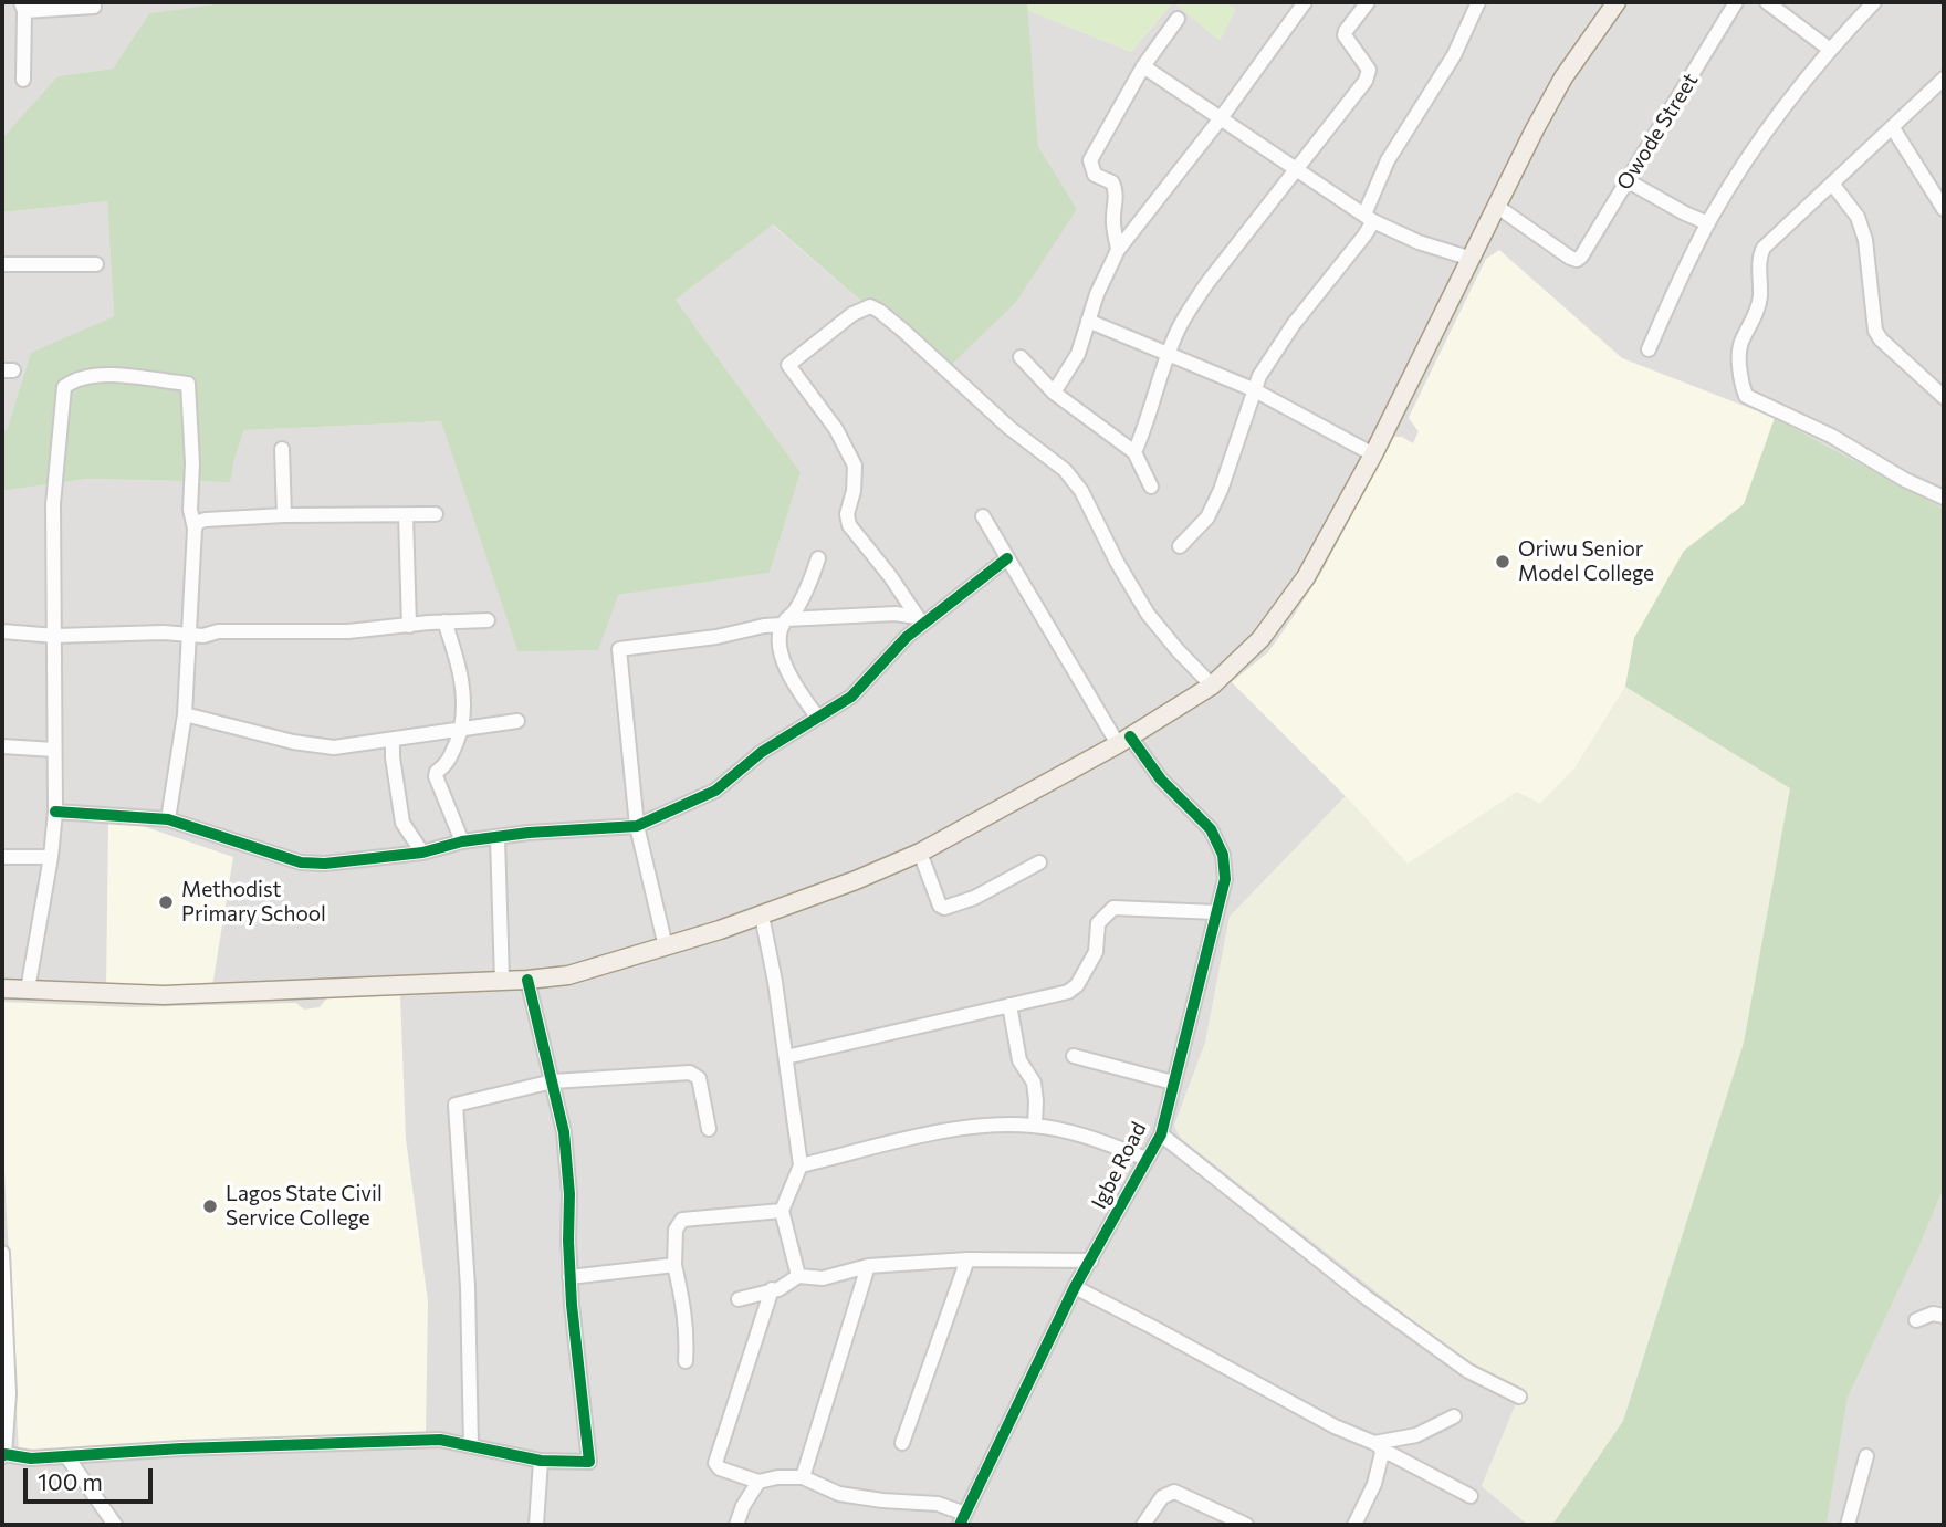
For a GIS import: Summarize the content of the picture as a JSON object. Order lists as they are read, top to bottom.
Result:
{
  "streets": {
    "street": ["Owode Street", "Igbe Road"]
  },
  "places": ["Oriwu Senior Model College", "Methodist Primary School", "Lagos State Civil Service College"],
  "scale_bar": "100 m"
}
